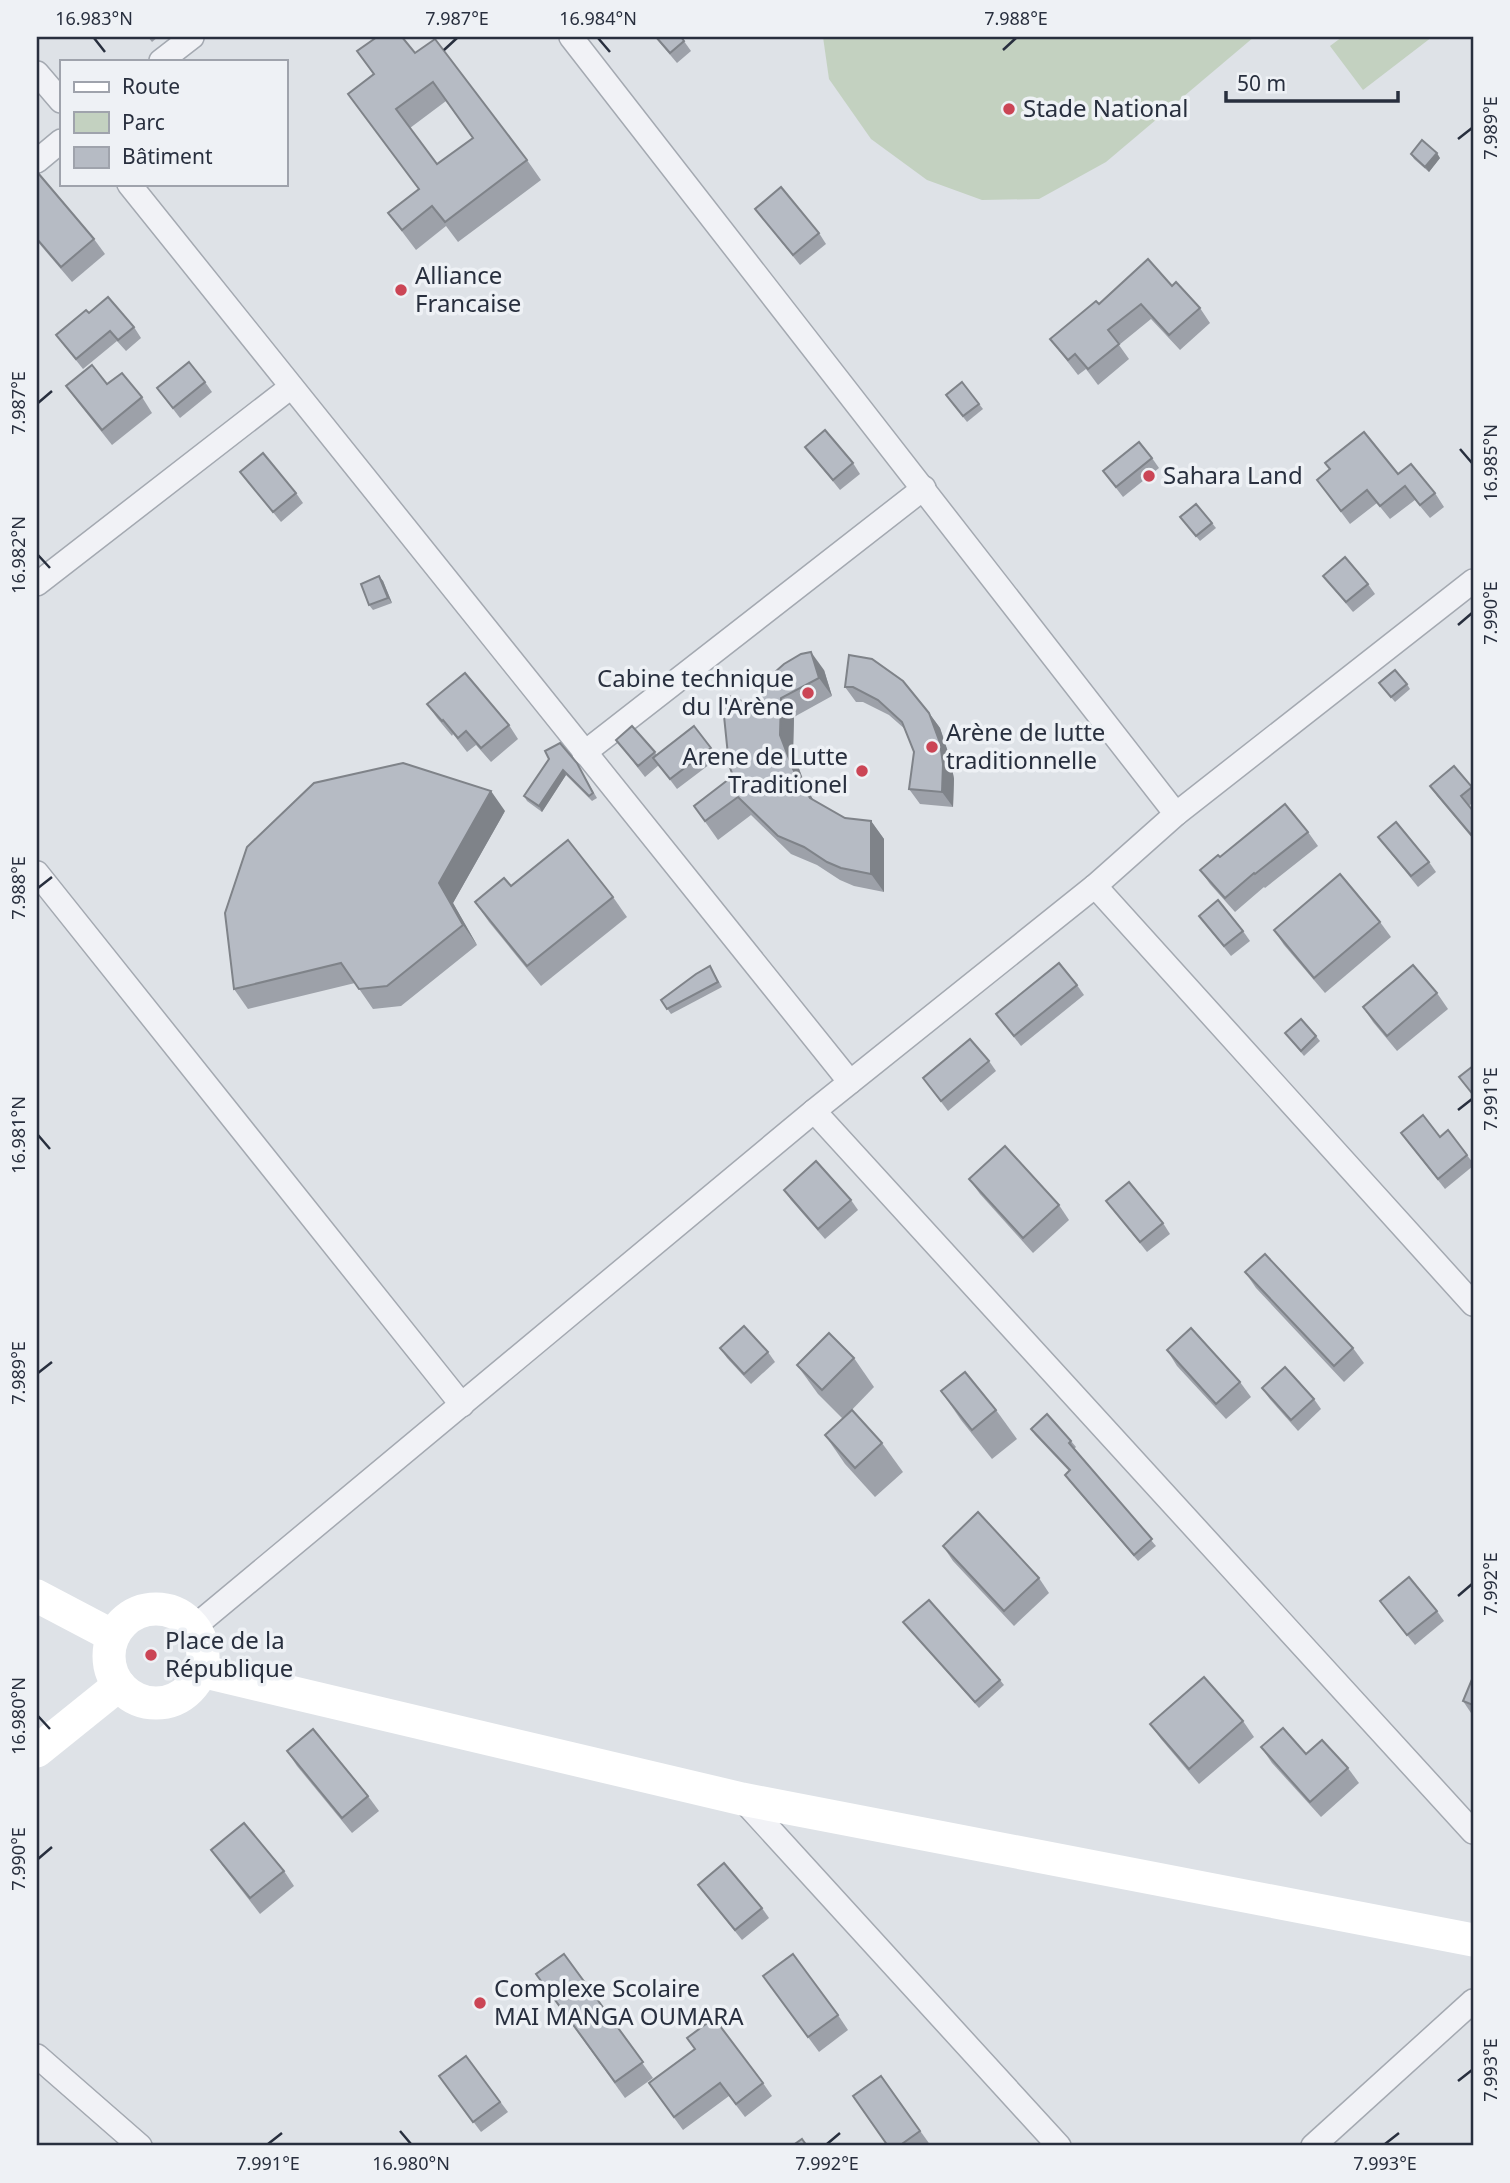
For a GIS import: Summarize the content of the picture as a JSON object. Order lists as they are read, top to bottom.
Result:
{
  "places": [
    "Stade National",
    "Alliance Francaise",
    "Sahara Land",
    "Cabine technique du l'Arène",
    "Arène de lutte traditionnelle",
    "Arene de Lutte Traditionel",
    "Place de la République",
    "Complexe Scolaire MAI MANGA OUMARA"
  ],
  "legend": ["Route", "Parc", "Bâtiment"],
  "scale_bar": "50 m",
  "coordinates": [
    "16.983°N",
    "7.987°E",
    "16.984°N",
    "7.988°E",
    "7.989°E",
    "16.985°N",
    "16.982°N",
    "7.990°E",
    "7.991°E",
    "16.981°N",
    "7.992°E",
    "16.980°N",
    "7.993°E"
  ]
}
